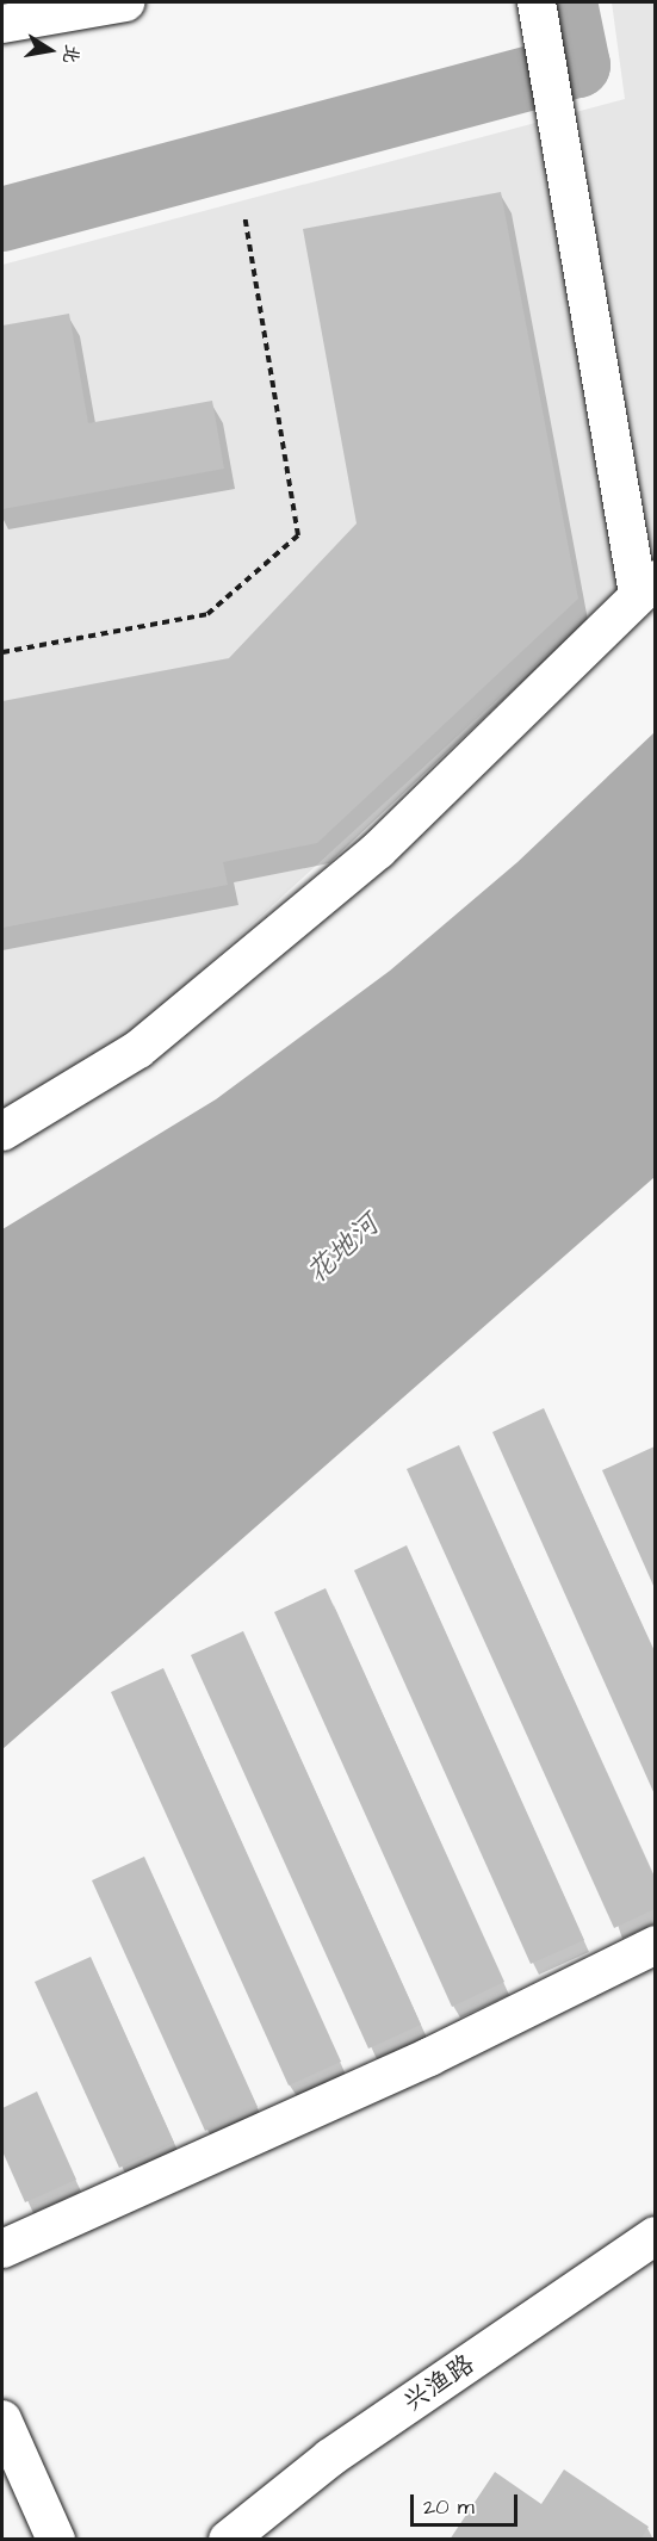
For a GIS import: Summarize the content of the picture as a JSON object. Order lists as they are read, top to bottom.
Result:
{
  "streets": {
    "street": ["兴渔路"]
  },
  "water": ["花地河"],
  "scale_bar": "20 m",
  "north": "right"
}
